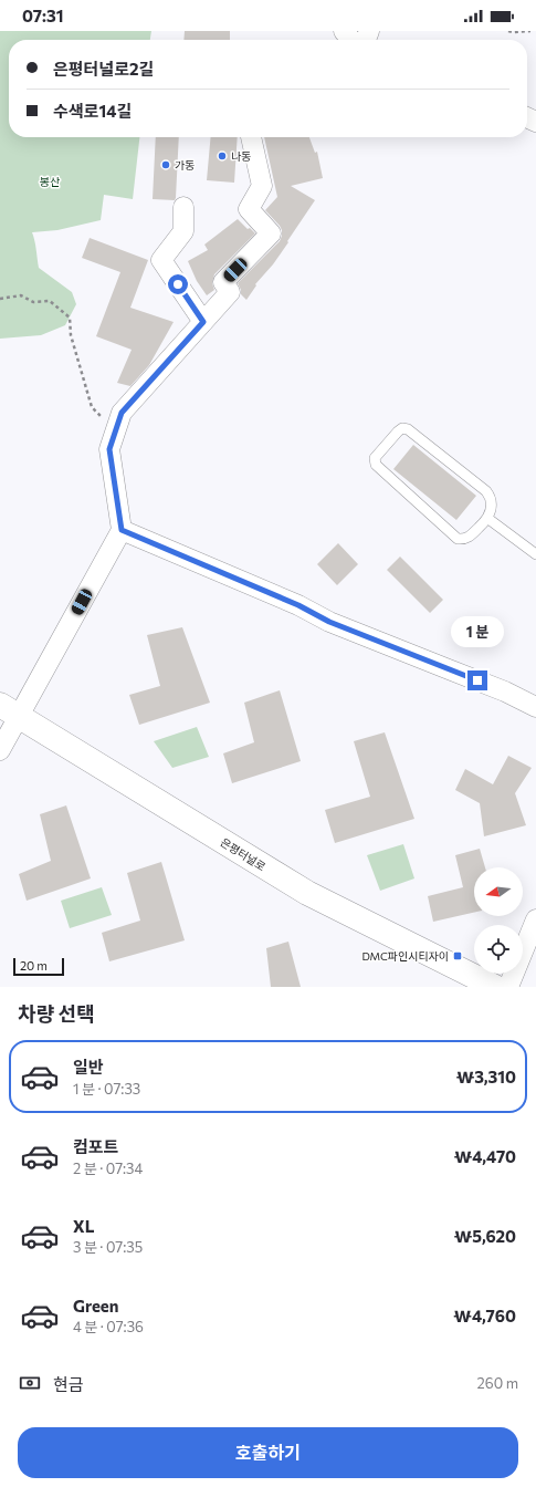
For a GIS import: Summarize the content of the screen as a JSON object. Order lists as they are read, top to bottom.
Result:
{
  "streets": {
    "main road": ["은평터널로"]
  },
  "parks": ["봉산"],
  "places": {
    "other": ["나동", "가동"],
    "transit": ["DMC파인시티자이"]
  },
  "scale_bar": "20 m",
  "north": "left",
  "page": {
    "status": "07:31",
    "banner": ["은평터널로2길", "수색로14길"],
    "bubble": "1 분",
    "scale": "20 m",
    "heading": "차량 선택",
    "list": [
      {
        "name": "일반",
        "note": "1 분 · 07:33",
        "value": "₩3,310"
      },
      {
        "name": "컴포트",
        "note": "2 분 · 07:34",
        "value": "₩4,470"
      },
      {
        "name": "XL",
        "note": "3 분 · 07:35",
        "value": "₩5,620"
      },
      {
        "name": "Green",
        "note": "4 분 · 07:36",
        "value": "₩4,760"
      }
    ],
    "pay": ["현금", "260 m"],
    "buttons": "호출하기"
  }
}
